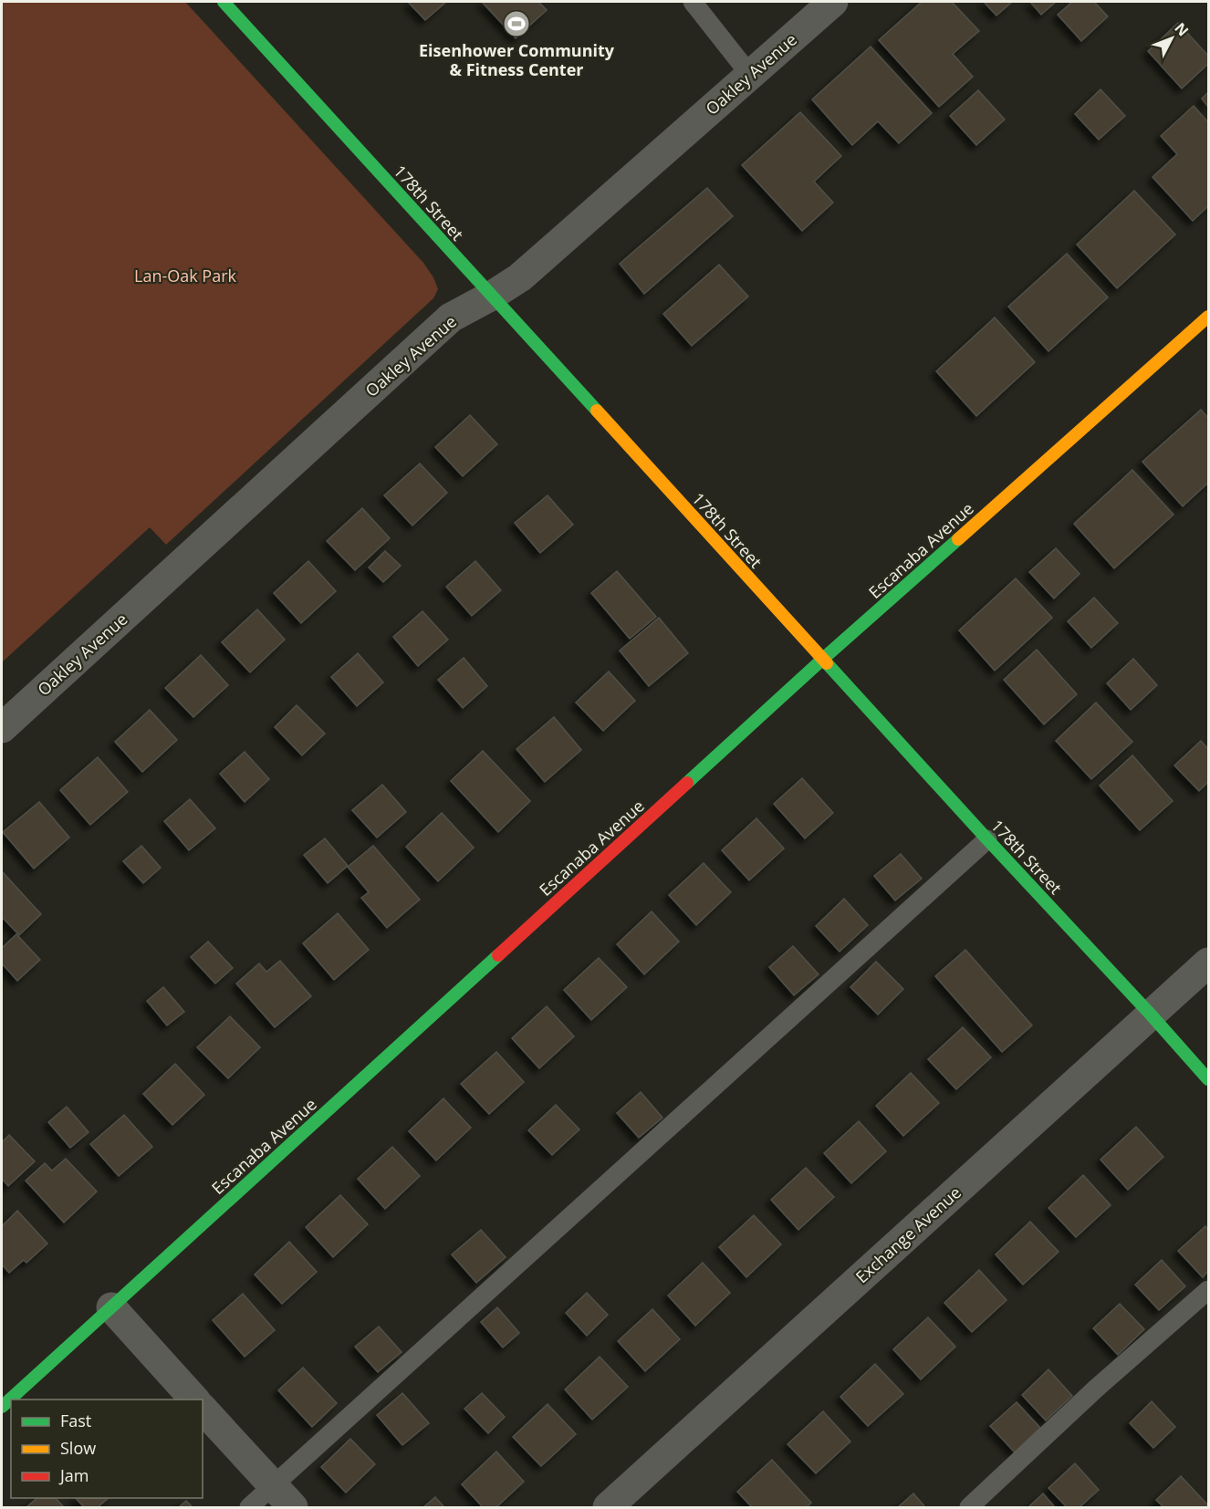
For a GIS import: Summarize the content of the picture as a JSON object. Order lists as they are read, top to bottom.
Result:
{
  "streets": {
    "street": [
      "Oakley Avenue",
      "178th Street",
      "Escanaba Avenue",
      "Exchange Avenue"
    ]
  },
  "crossings": [
    ["Oakley Avenue", "178th Street"],
    ["178th Street", "Escanaba Avenue"],
    ["178th Street", "Exchange Avenue"]
  ],
  "parks": ["Lan-Oak Park"],
  "places": {
    "sports": ["Eisenhower Community & Fitness Center"]
  },
  "legend": ["Fast", "Slow", "Jam"],
  "north": "top right"
}
